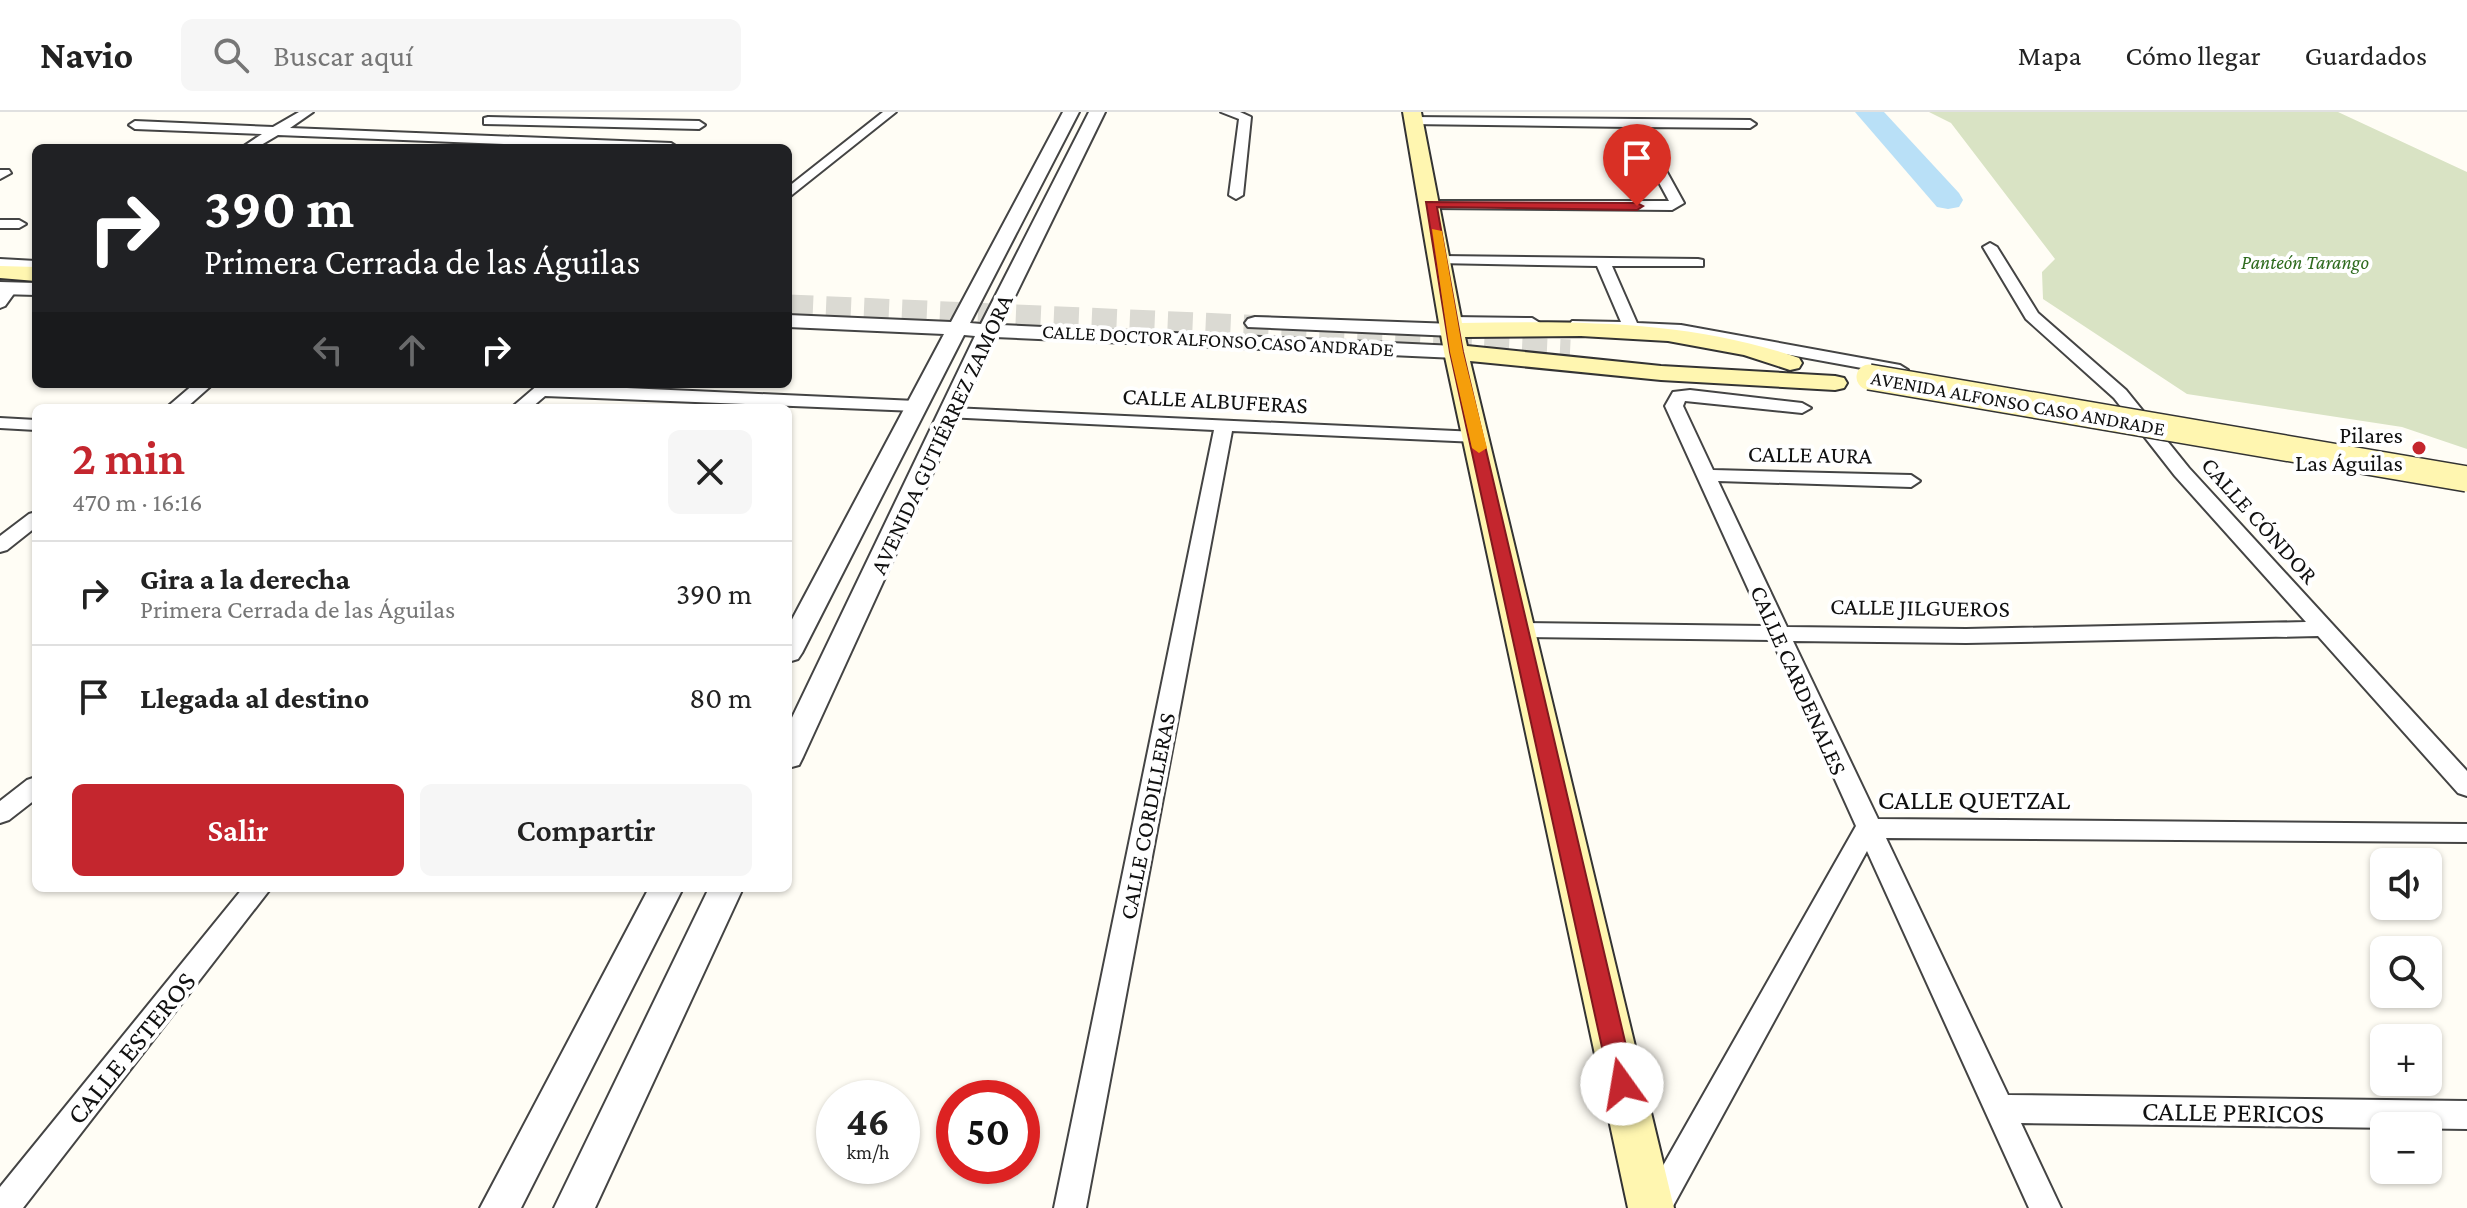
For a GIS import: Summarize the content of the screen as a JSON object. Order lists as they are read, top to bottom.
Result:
{
  "streets": {
    "main road": ["AVENIDA ALFONSO CASO ANDRADE"],
    "street": [
      "CALLE DOCTOR ALFONSO CASO ANDRADE",
      "CALLE ALBUFERAS",
      "AVENIDA GUTIÉRREZ ZAMORA",
      "CALLE AURA",
      "CALLE CÓNDOR",
      "CALLE JILGUEROS",
      "CALLE CARDENALES",
      "CALLE QUETZAL",
      "CALLE CORDILLERAS",
      "CALLE ESTEROS",
      "CALLE PERICOS"
    ]
  },
  "crossings": [
    ["CALLE DOCTOR ALFONSO CASO ANDRADE", "AVENIDA ALFONSO CASO ANDRADE"],
    ["CALLE DOCTOR ALFONSO CASO ANDRADE", "AVENIDA GUTIÉRREZ ZAMORA"],
    ["CALLE ALBUFERAS", "AVENIDA GUTIÉRREZ ZAMORA"],
    ["CALLE ALBUFERAS", "CALLE CORDILLERAS"],
    ["AVENIDA ALFONSO CASO ANDRADE", "CALLE CÓNDOR"],
    ["CALLE AURA", "CALLE CARDENALES"],
    ["CALLE CÓNDOR", "CALLE JILGUEROS"],
    ["CALLE JILGUEROS", "CALLE CARDENALES"],
    ["CALLE CARDENALES", "CALLE QUETZAL"],
    ["CALLE CARDENALES", "CALLE PERICOS"]
  ],
  "parks": ["Panteón Tarango"],
  "places": ["Pilares Las Águilas"],
  "page": {
    "header": "Navio",
    "search": "Buscar aquí",
    "nav": ["Mapa", "Cómo llegar", "Guardados"],
    "turn": ["390 m", "Primera Cerrada de las Águilas"],
    "heading": ["2 min", "470 m · 16:16"],
    "list": [
      {
        "name": "Gira a la derecha",
        "note": "Primera Cerrada de las Águilas",
        "value": "390 m"
      },
      {
        "name": "Llegada al destino",
        "value": "80 m"
      }
    ],
    "buttons": ["Salir", "Compartir"],
    "map_buttons": ["+", "−"],
    "speed": "46 km/h",
    "limit": "50"
  }
}
